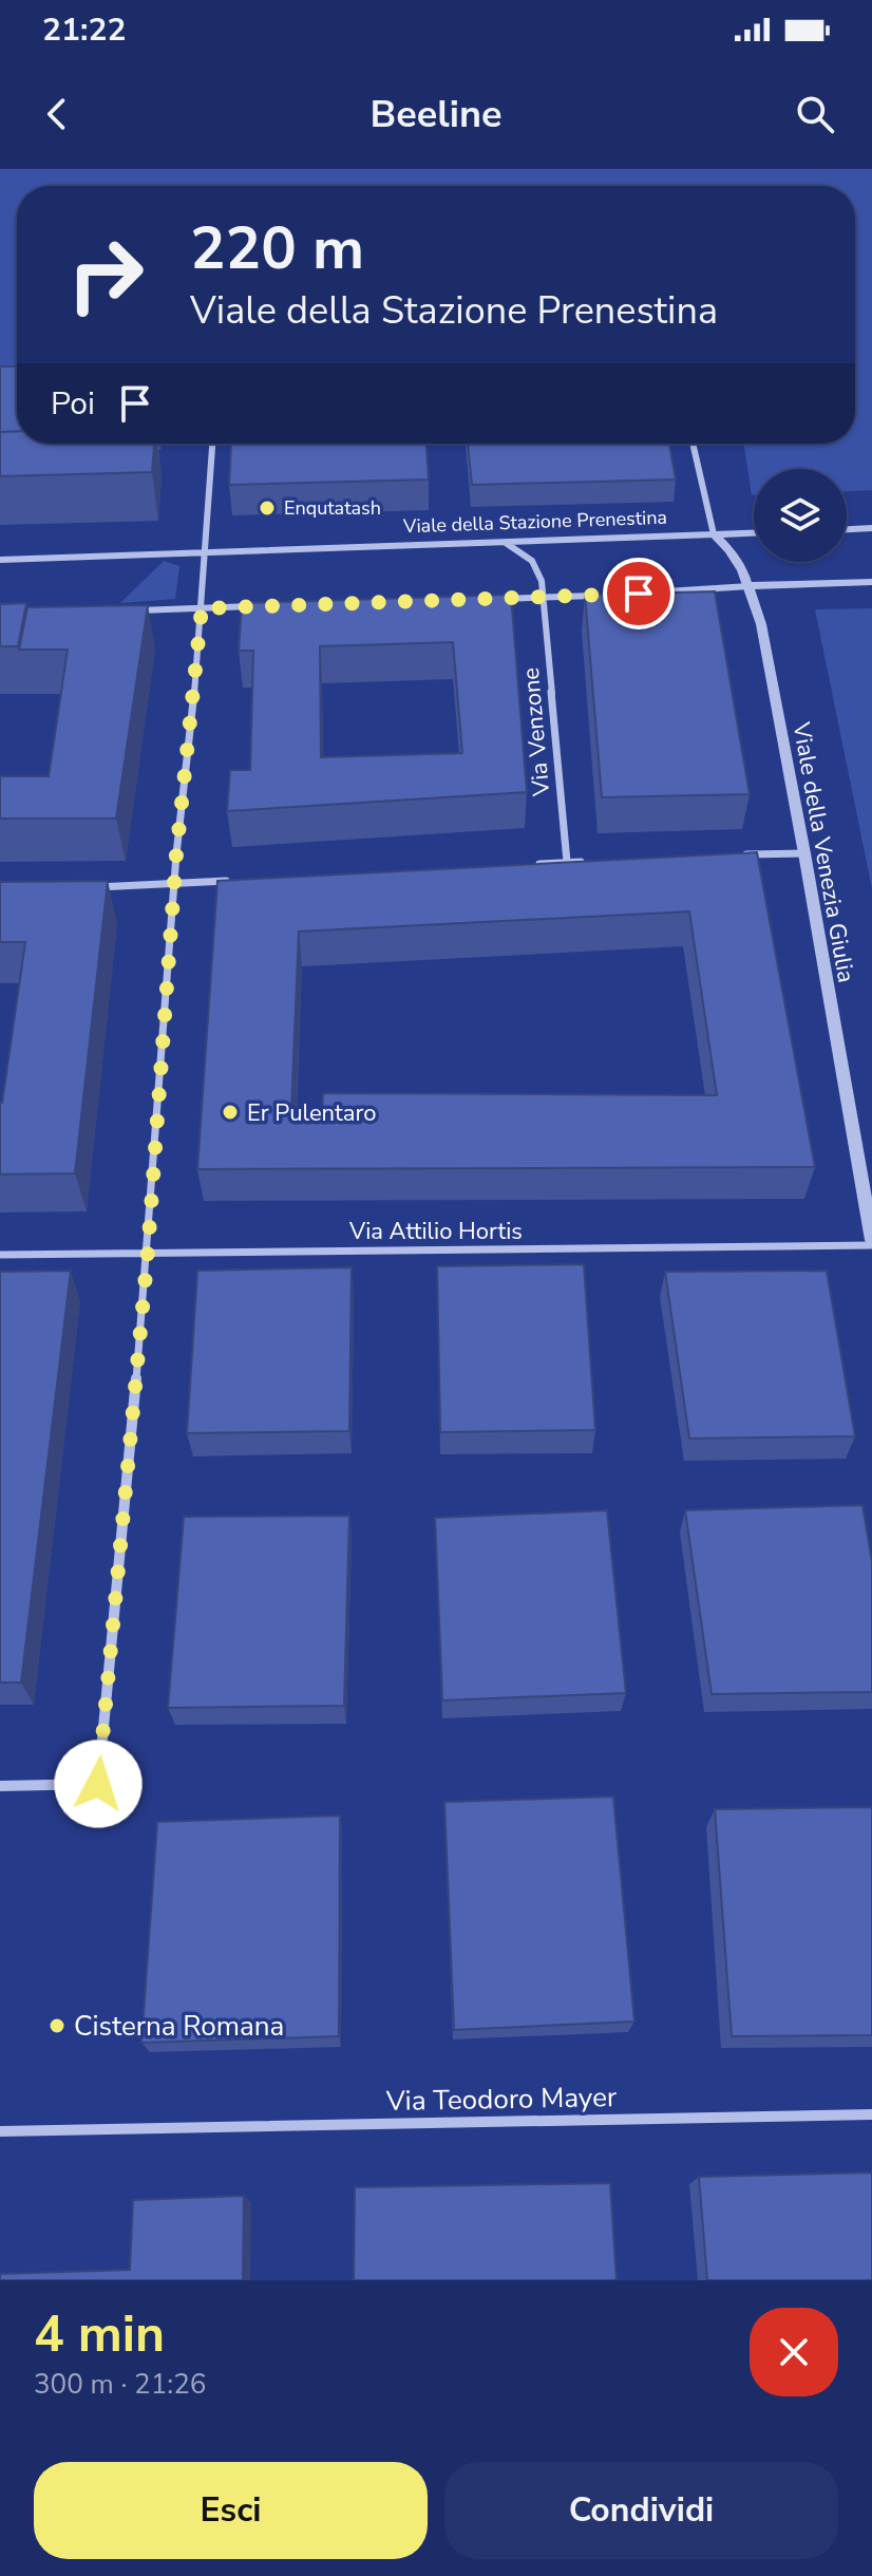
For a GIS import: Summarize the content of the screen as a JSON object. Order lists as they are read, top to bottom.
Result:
{
  "streets": {
    "street": [
      "Viale della Stazione Prenestina",
      "Via Venzone",
      "Viale della Venezia Giulia",
      "Via Attilio Hortis",
      "Via Teodoro Mayer"
    ]
  },
  "crossings": [
    ["Viale della Stazione Prenestina", "Via Venzone"],
    ["Viale della Stazione Prenestina", "Viale della Venezia Giulia"],
    ["Viale della Venezia Giulia", "Via Attilio Hortis"]
  ],
  "places": ["Enqutatash", "Er Pulentaro", "Cisterna Romana"],
  "page": {
    "status": "21:22",
    "header": "Beeline",
    "turn": ["220 m", "Viale della Stazione Prenestina"],
    "then": "Poi",
    "heading": ["4 min", "300 m · 21:26"],
    "buttons": ["Esci", "Condividi"]
  }
}
